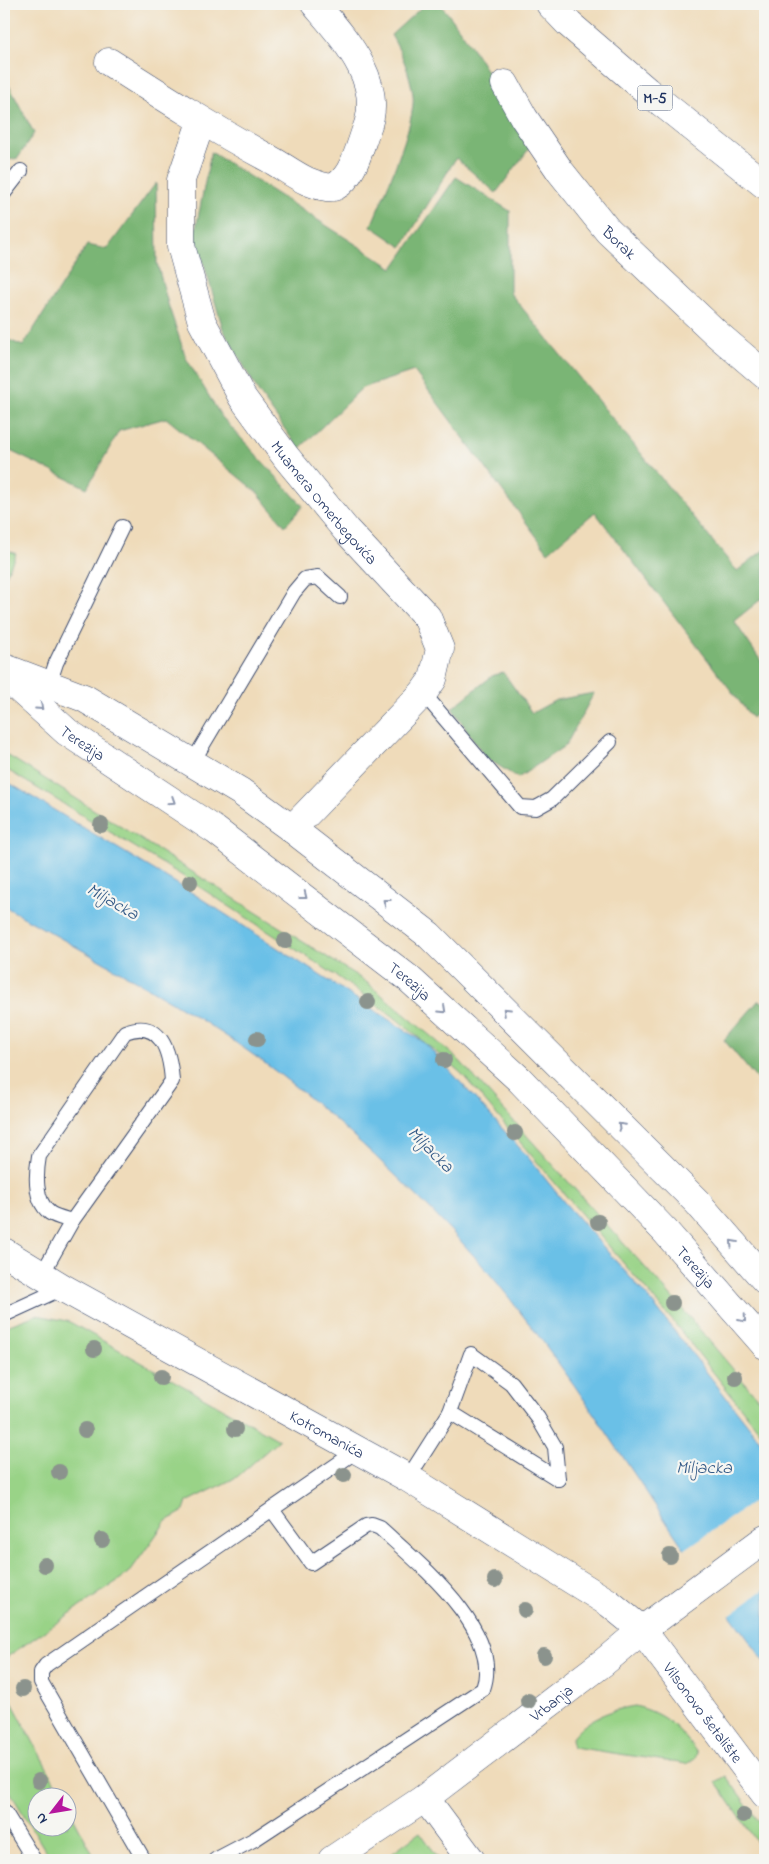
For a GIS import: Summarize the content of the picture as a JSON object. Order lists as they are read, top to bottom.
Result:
{
  "streets": {
    "street": [
      "M-5",
      "Borak",
      "Muamera Omerbegovića",
      "Terezija",
      "Kotromanića",
      "Vrbanja",
      "Vilsonovo šetalište"
    ]
  },
  "crossings": [
    ["Kotromanića", "Vrbanja"],
    ["Kotromanića", "Vilsonovo šetalište"],
    ["Vrbanja", "Vilsonovo šetalište"]
  ],
  "water": ["Miljacka"],
  "north": "bottom left"
}
